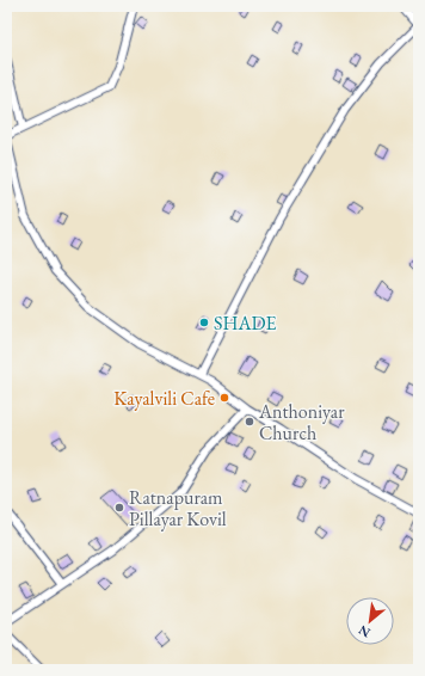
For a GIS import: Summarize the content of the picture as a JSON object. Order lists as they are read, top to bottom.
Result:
{
  "places": [
    "SHADE",
    "Kayalvili Cafe",
    "Anthoniyar Church",
    "Ratnapuram Pillayar Kovil"
  ],
  "north": "bottom left"
}
